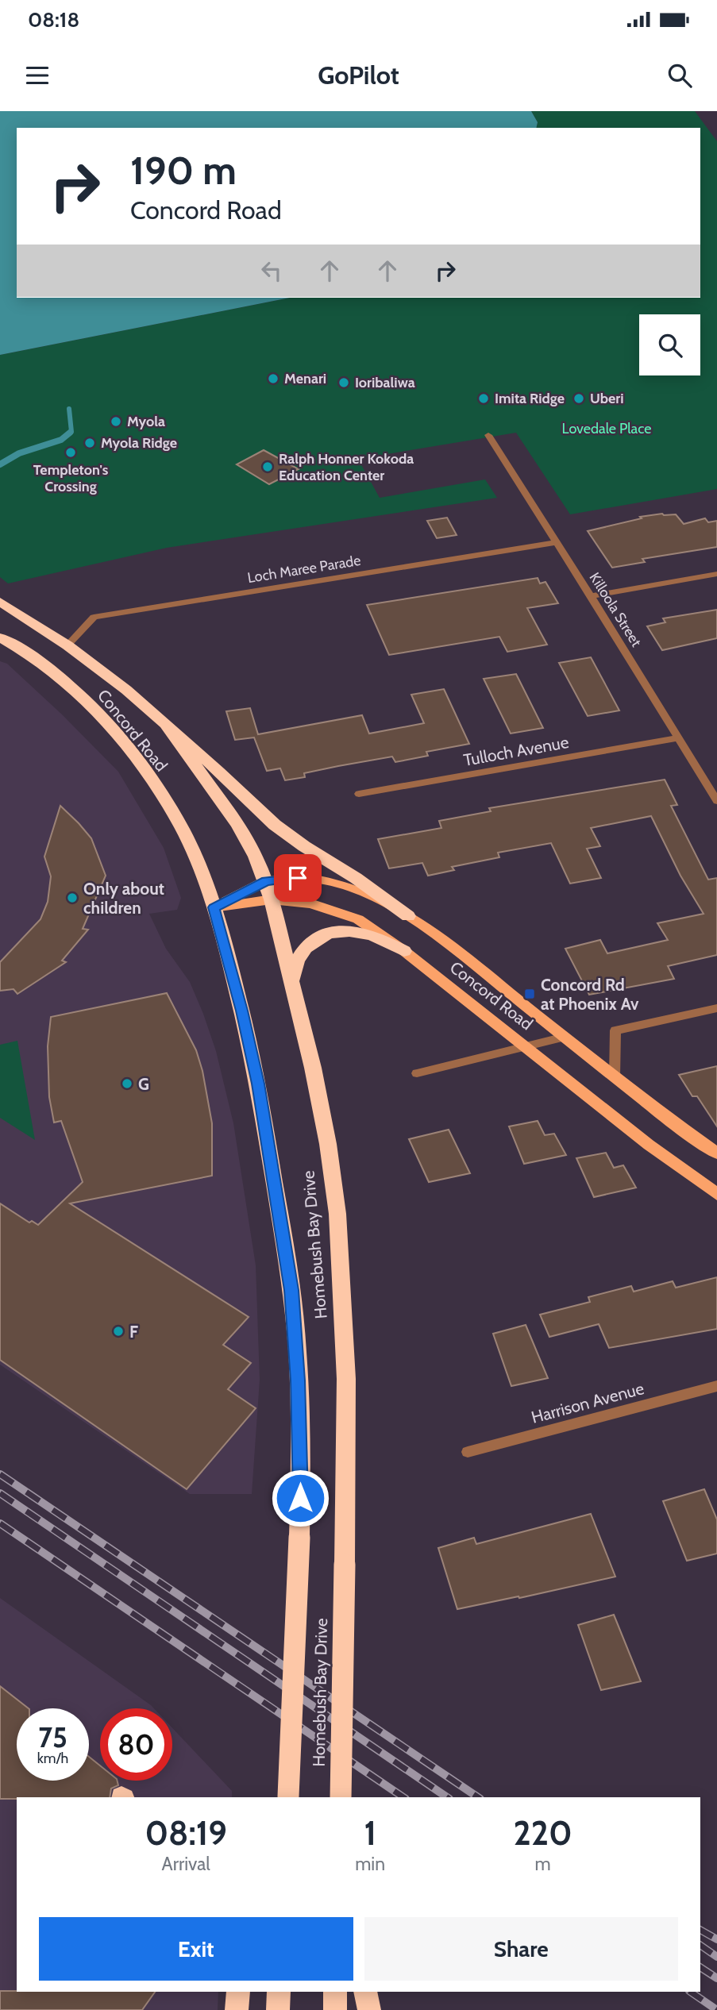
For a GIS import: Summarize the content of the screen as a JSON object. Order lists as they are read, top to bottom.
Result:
{
  "streets": {
    "highway": ["Concord Road", "Homebush Bay Drive"],
    "street": [
      "Loch Maree Parade",
      "Killoola Street",
      "Tulloch Avenue",
      "Harrison Avenue"
    ]
  },
  "crossings": [
    ["Loch Maree Parade", "Killoola Street"],
    ["Loch Maree Parade", "Concord Road"],
    ["Killoola Street", "Tulloch Avenue"],
    ["Concord Road", "Homebush Bay Drive"]
  ],
  "parks": ["Lovedale Place"],
  "places": {
    "other": [
      "Menari",
      "Ioribaliwa",
      "Imita Ridge",
      "Uberi",
      "Myola",
      "Myola Ridge",
      "Templeton's Crossing",
      "Ralph Honner Kokoda Education Center",
      "Only about children",
      "G",
      "F"
    ],
    "transit": ["Concord Rd at Phoenix Av"]
  },
  "page": {
    "status": "08:18",
    "header": "GoPilot",
    "turn": ["190 m", "Concord Road"],
    "speed": "75 km/h",
    "limit": "80",
    "eta": [
      "08:19",
      "Arrival",
      "1",
      "min",
      "220",
      "m"
    ],
    "buttons": ["Exit", "Share"]
  }
}
